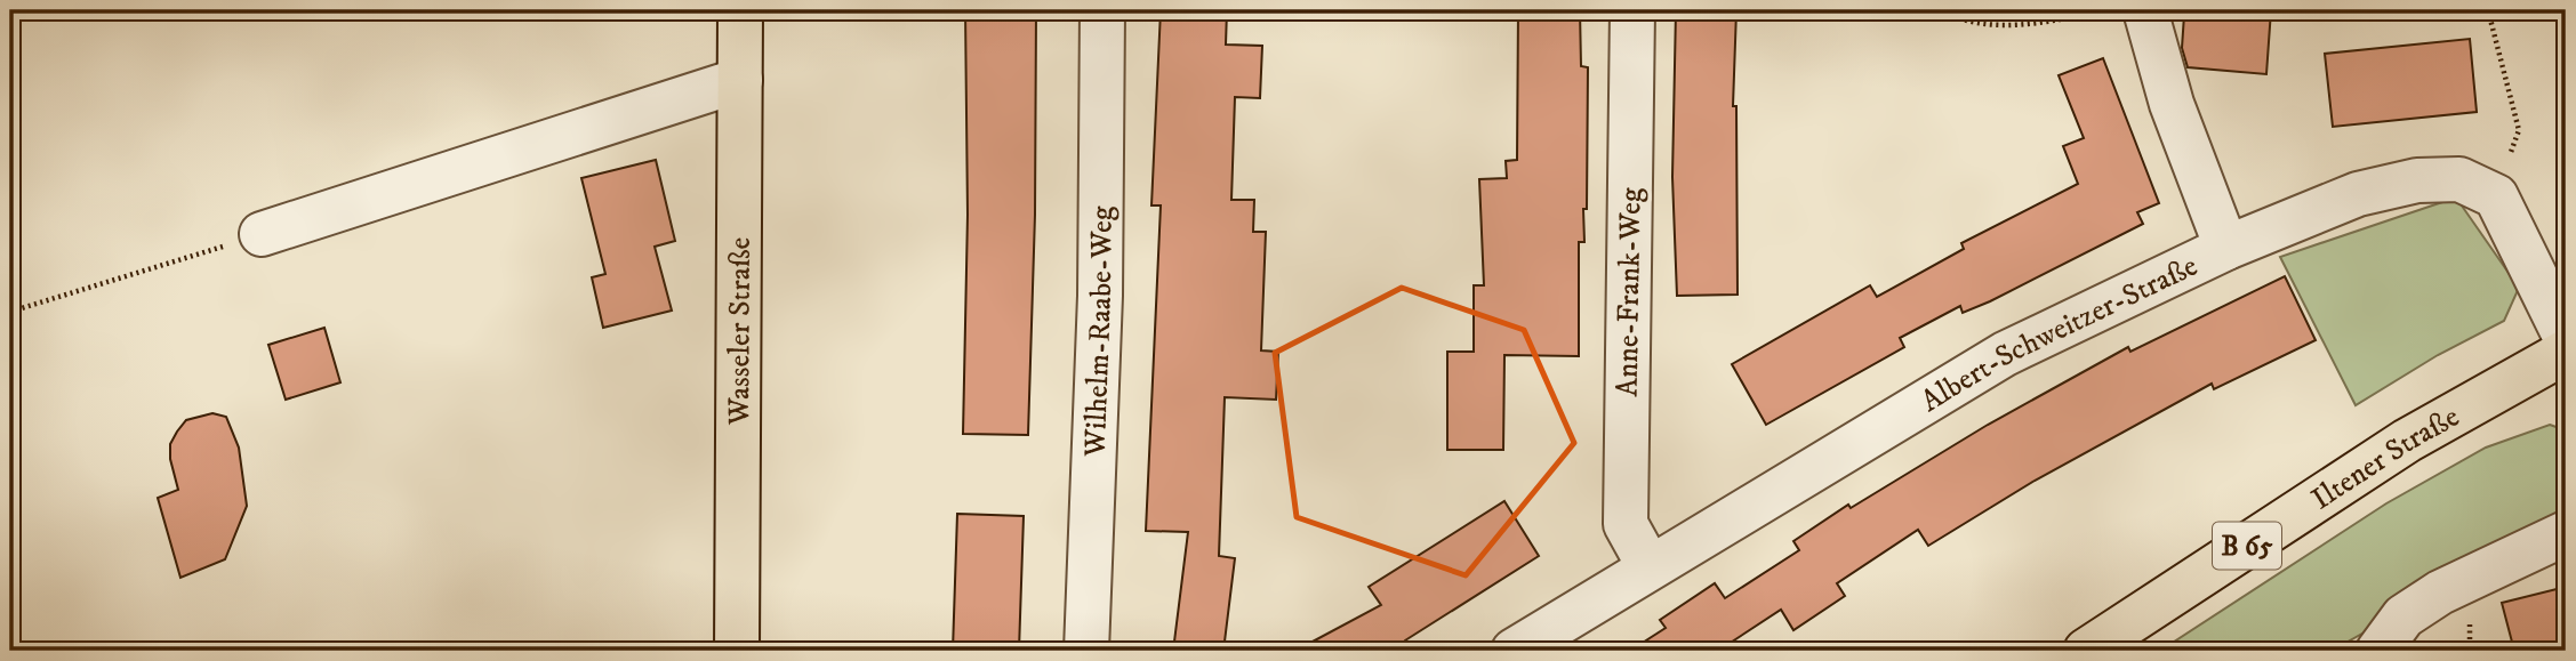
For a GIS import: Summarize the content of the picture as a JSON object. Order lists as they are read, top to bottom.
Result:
{
  "streets": {
    "main road": ["Wasseler Straße", "Iltener Straße", "B 65"],
    "street": ["Anne-Frank-Weg", "Wilhelm-Raabe-Weg", "Albert-Schweitzer-Straße"]
  },
  "crossings": [
    ["Anne-Frank-Weg", "Albert-Schweitzer-Straße"]
  ]
}
